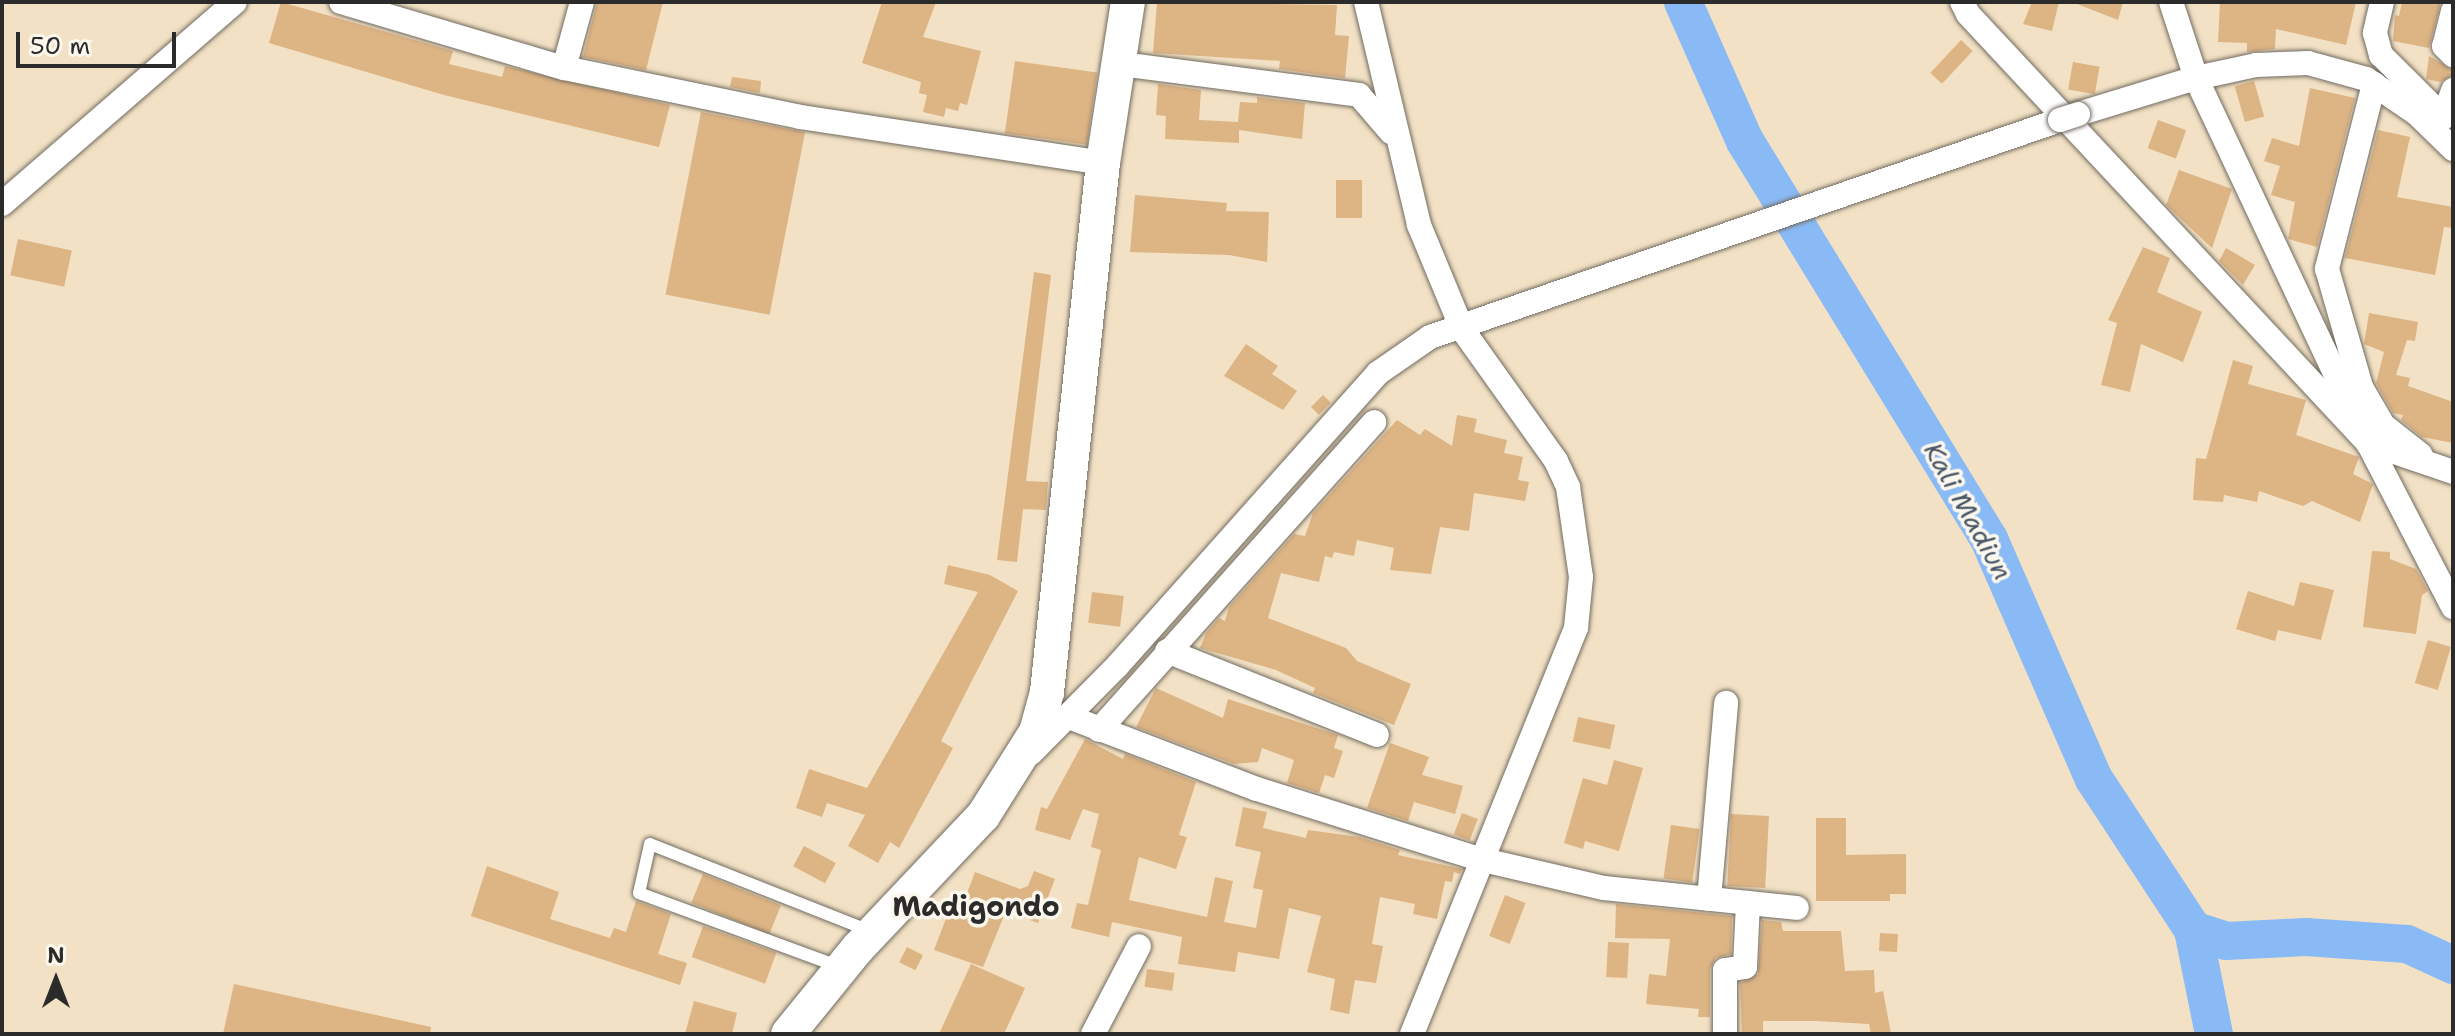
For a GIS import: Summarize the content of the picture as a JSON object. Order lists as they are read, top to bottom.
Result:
{
  "districts": ["Madigondo"],
  "water": ["Kali Madiun"],
  "scale_bar": "50 m",
  "north": "top"
}
